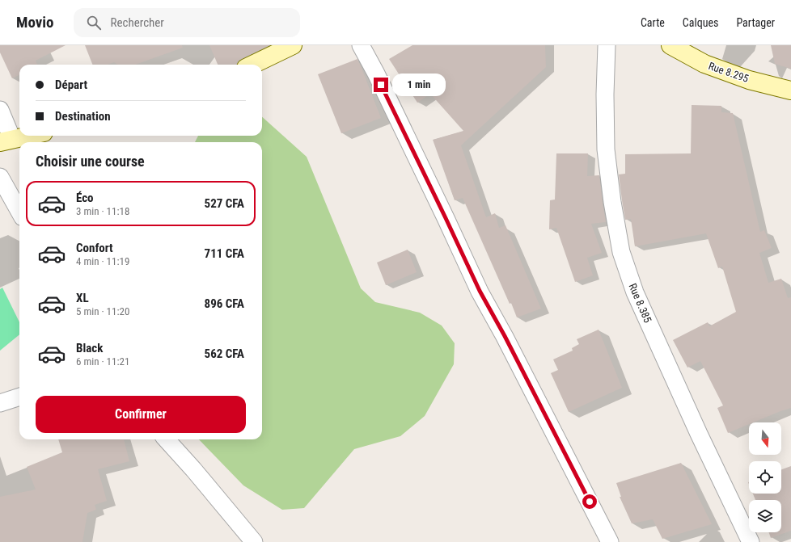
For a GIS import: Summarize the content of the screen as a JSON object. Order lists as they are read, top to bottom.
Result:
{
  "streets": {
    "street": ["Rue 8.295", "Rue 8.385"]
  },
  "north": "bottom",
  "page": {
    "header": "Movio",
    "search": "Rechercher",
    "nav": ["Carte", "Calques", "Partager"],
    "banner": ["Départ", "Destination"],
    "bubble": "1 min",
    "heading": "Choisir une course",
    "list": [
      {
        "name": "Éco",
        "note": "3 min · 11:18",
        "value": "527 CFA"
      },
      {
        "name": "Confort",
        "note": "4 min · 11:19",
        "value": "711 CFA"
      },
      {
        "name": "XL",
        "note": "5 min · 11:20",
        "value": "896 CFA"
      },
      {
        "name": "Black",
        "note": "6 min · 11:21",
        "value": "562 CFA"
      }
    ],
    "buttons": "Confirmer"
  }
}
